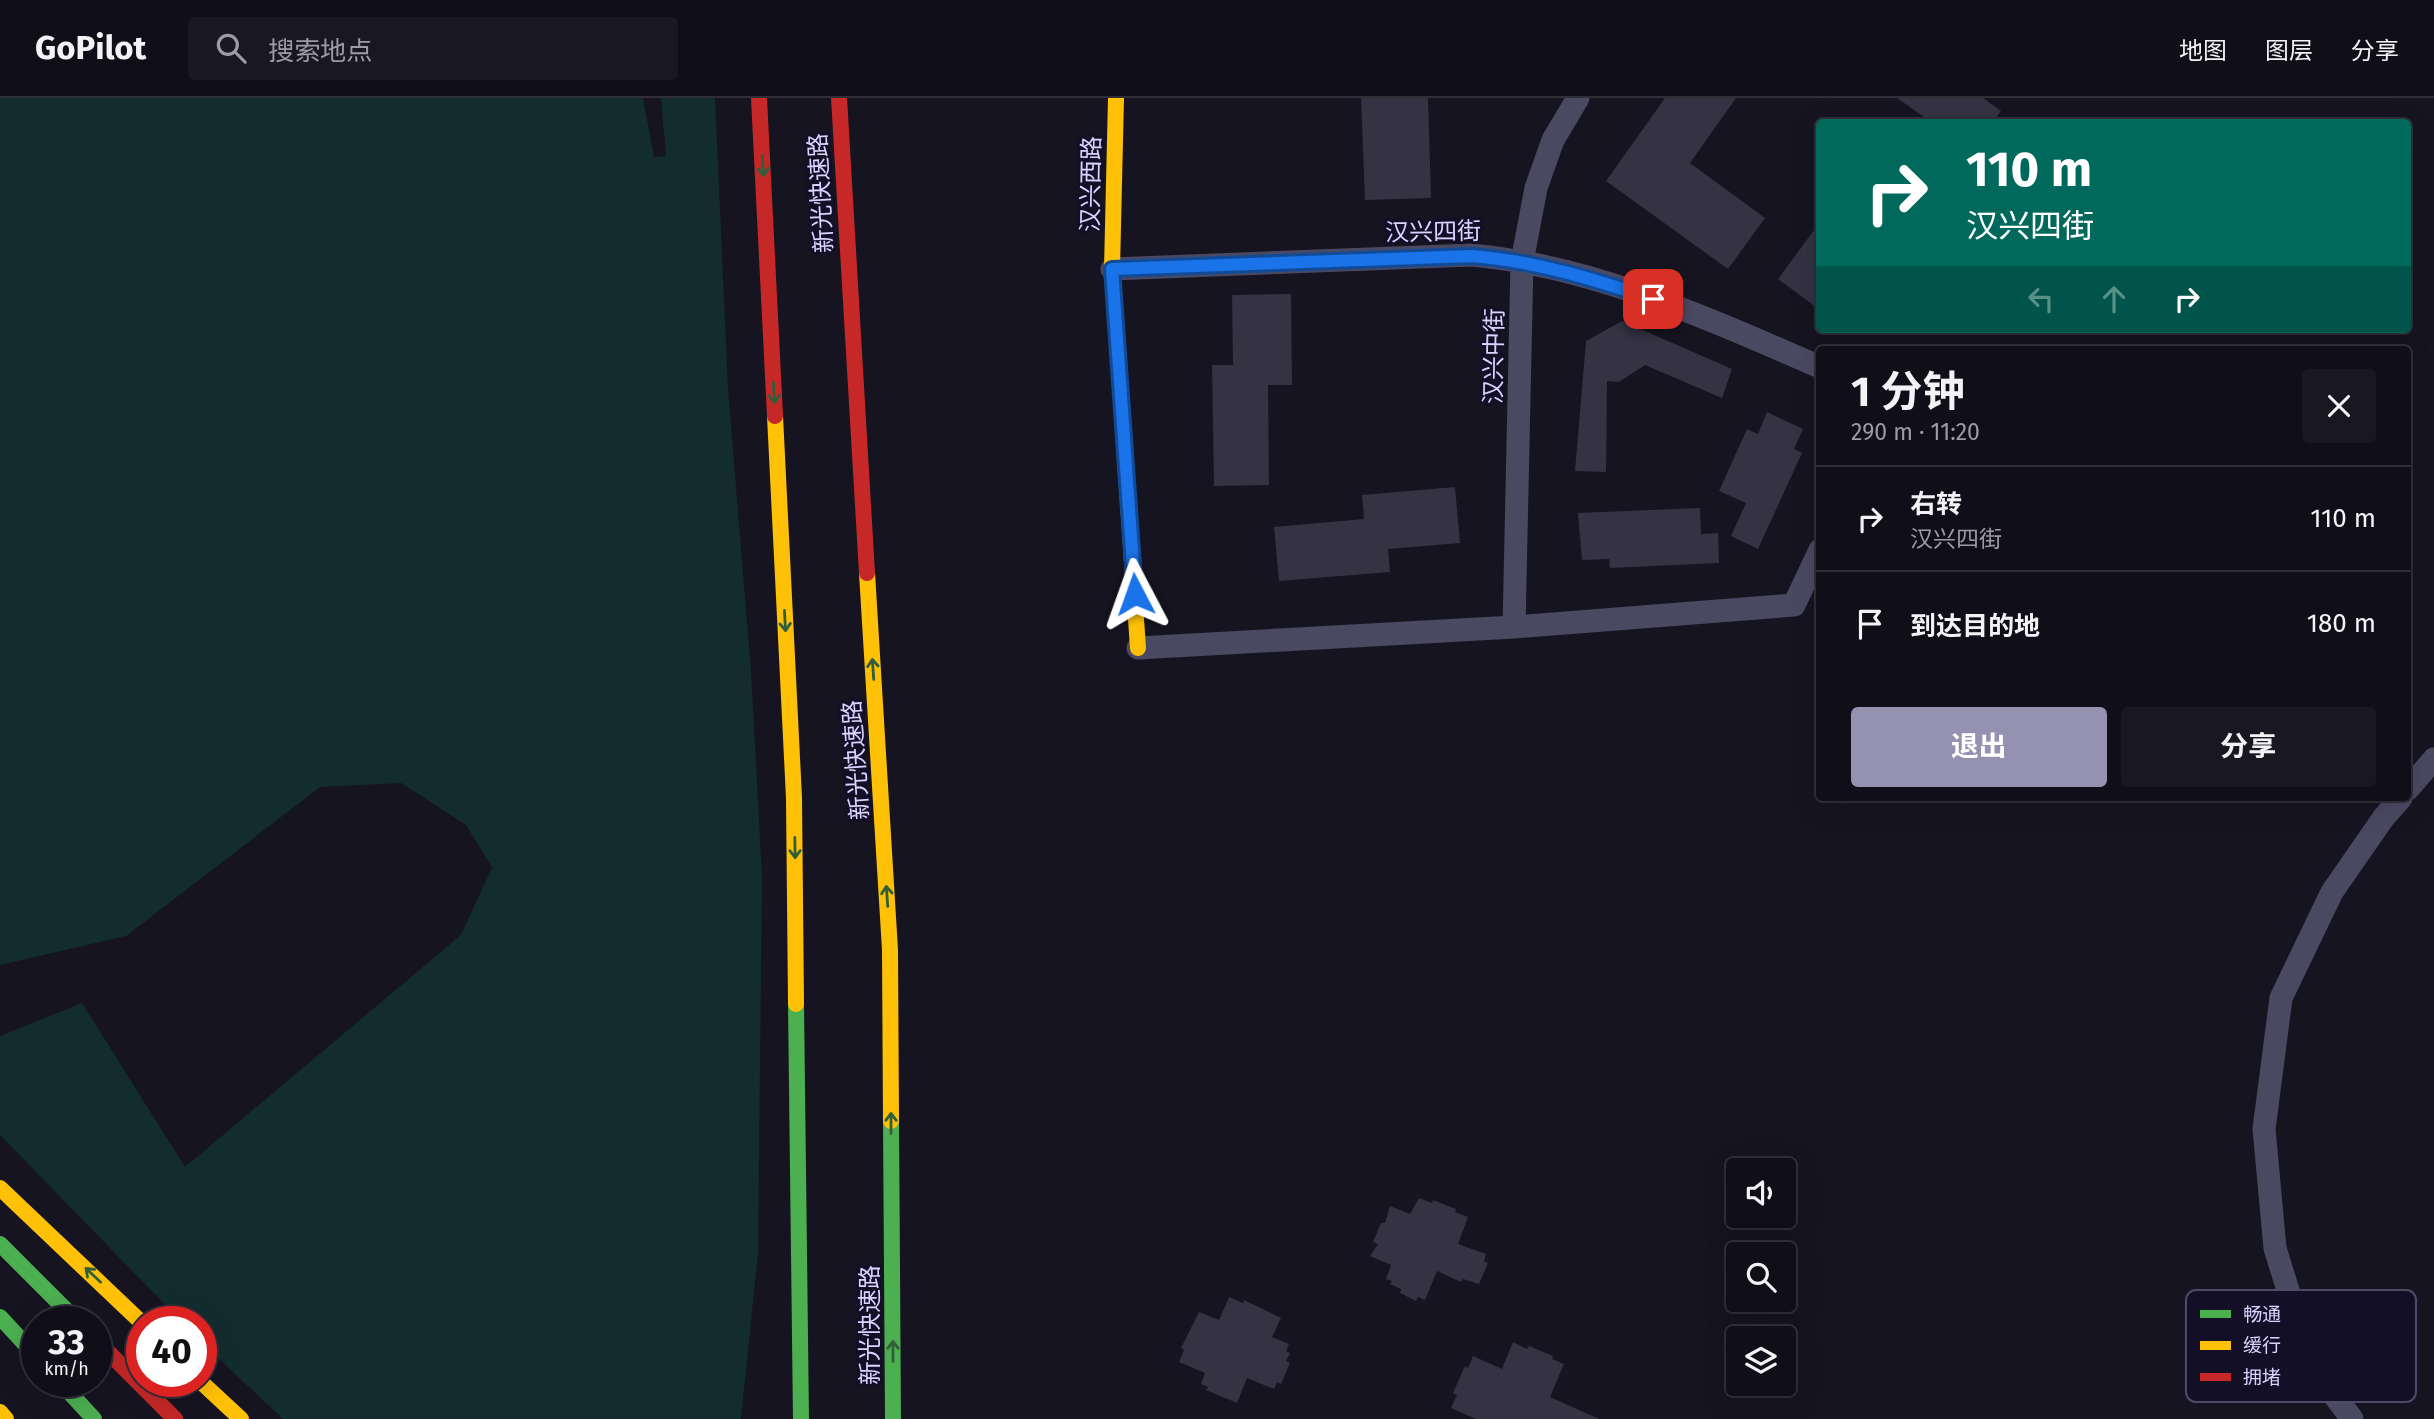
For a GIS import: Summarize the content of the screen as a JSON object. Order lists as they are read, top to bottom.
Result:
{
  "streets": {
    "main road": ["汉兴西路", "新光快速路"],
    "street": ["汉兴四街", "汉兴中街"]
  },
  "crossings": [
    ["汉兴西路", "汉兴四街"],
    ["汉兴四街", "汉兴中街"]
  ],
  "legend": ["畅通", "缓行", "拥堵"],
  "page": {
    "header": "GoPilot",
    "search": "搜索地点",
    "nav": ["地图", "图层", "分享"],
    "turn": ["110 m", "汉兴四街"],
    "heading": ["1 分钟", "290 m · 11:20"],
    "list": [
      {
        "name": "右转",
        "note": "汉兴四街",
        "value": "110 m"
      },
      {
        "name": "到达目的地",
        "value": "180 m"
      }
    ],
    "buttons": ["退出", "分享"],
    "speed": "33 km/h",
    "limit": "40"
  }
}
